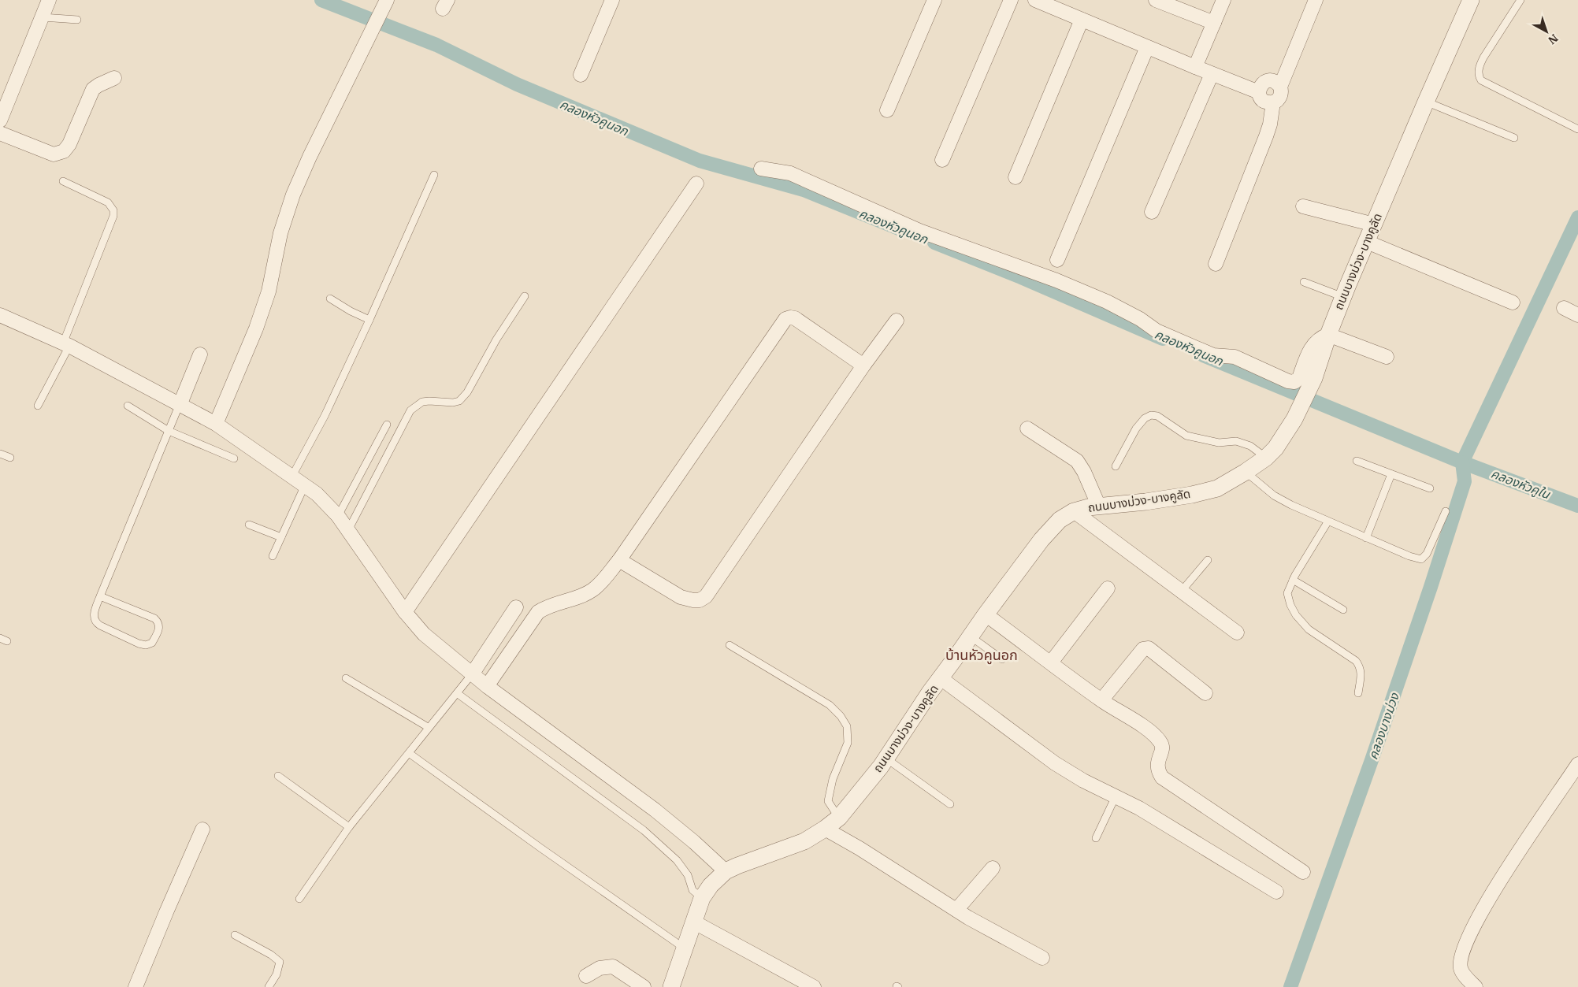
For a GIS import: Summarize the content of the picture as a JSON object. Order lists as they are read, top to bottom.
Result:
{
  "streets": {
    "street": ["ถนนบางม่วง-บางคูลัด"]
  },
  "districts": ["บ้านหัวคูนอก"],
  "water": ["คลองหัวคูนอก", "คลองหัวคูใน", "คลองบางม่วง"],
  "north": "bottom right"
}
